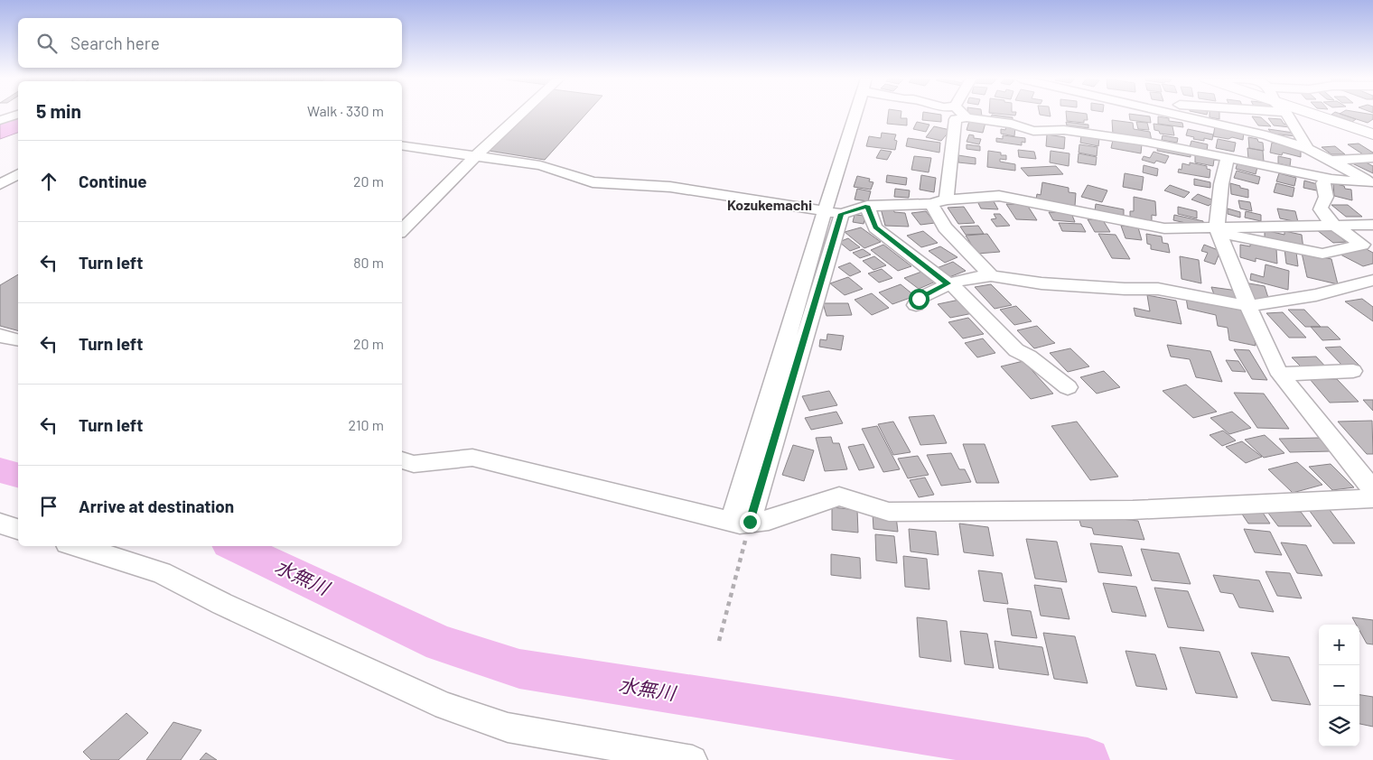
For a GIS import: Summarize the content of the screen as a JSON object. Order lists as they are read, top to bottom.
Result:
{
  "districts": ["Kozukemachi"],
  "water": ["水無川"],
  "page": {
    "search": "Search here",
    "heading": ["5 min", "Walk · 330 m"],
    "list": [
      ["Continue", "20 m"],
      ["Turn left", "80 m"],
      ["Turn left", "20 m"],
      ["Turn left", "210 m"],
      "Arrive at destination"
    ],
    "map_buttons": ["+", "−"]
  }
}
